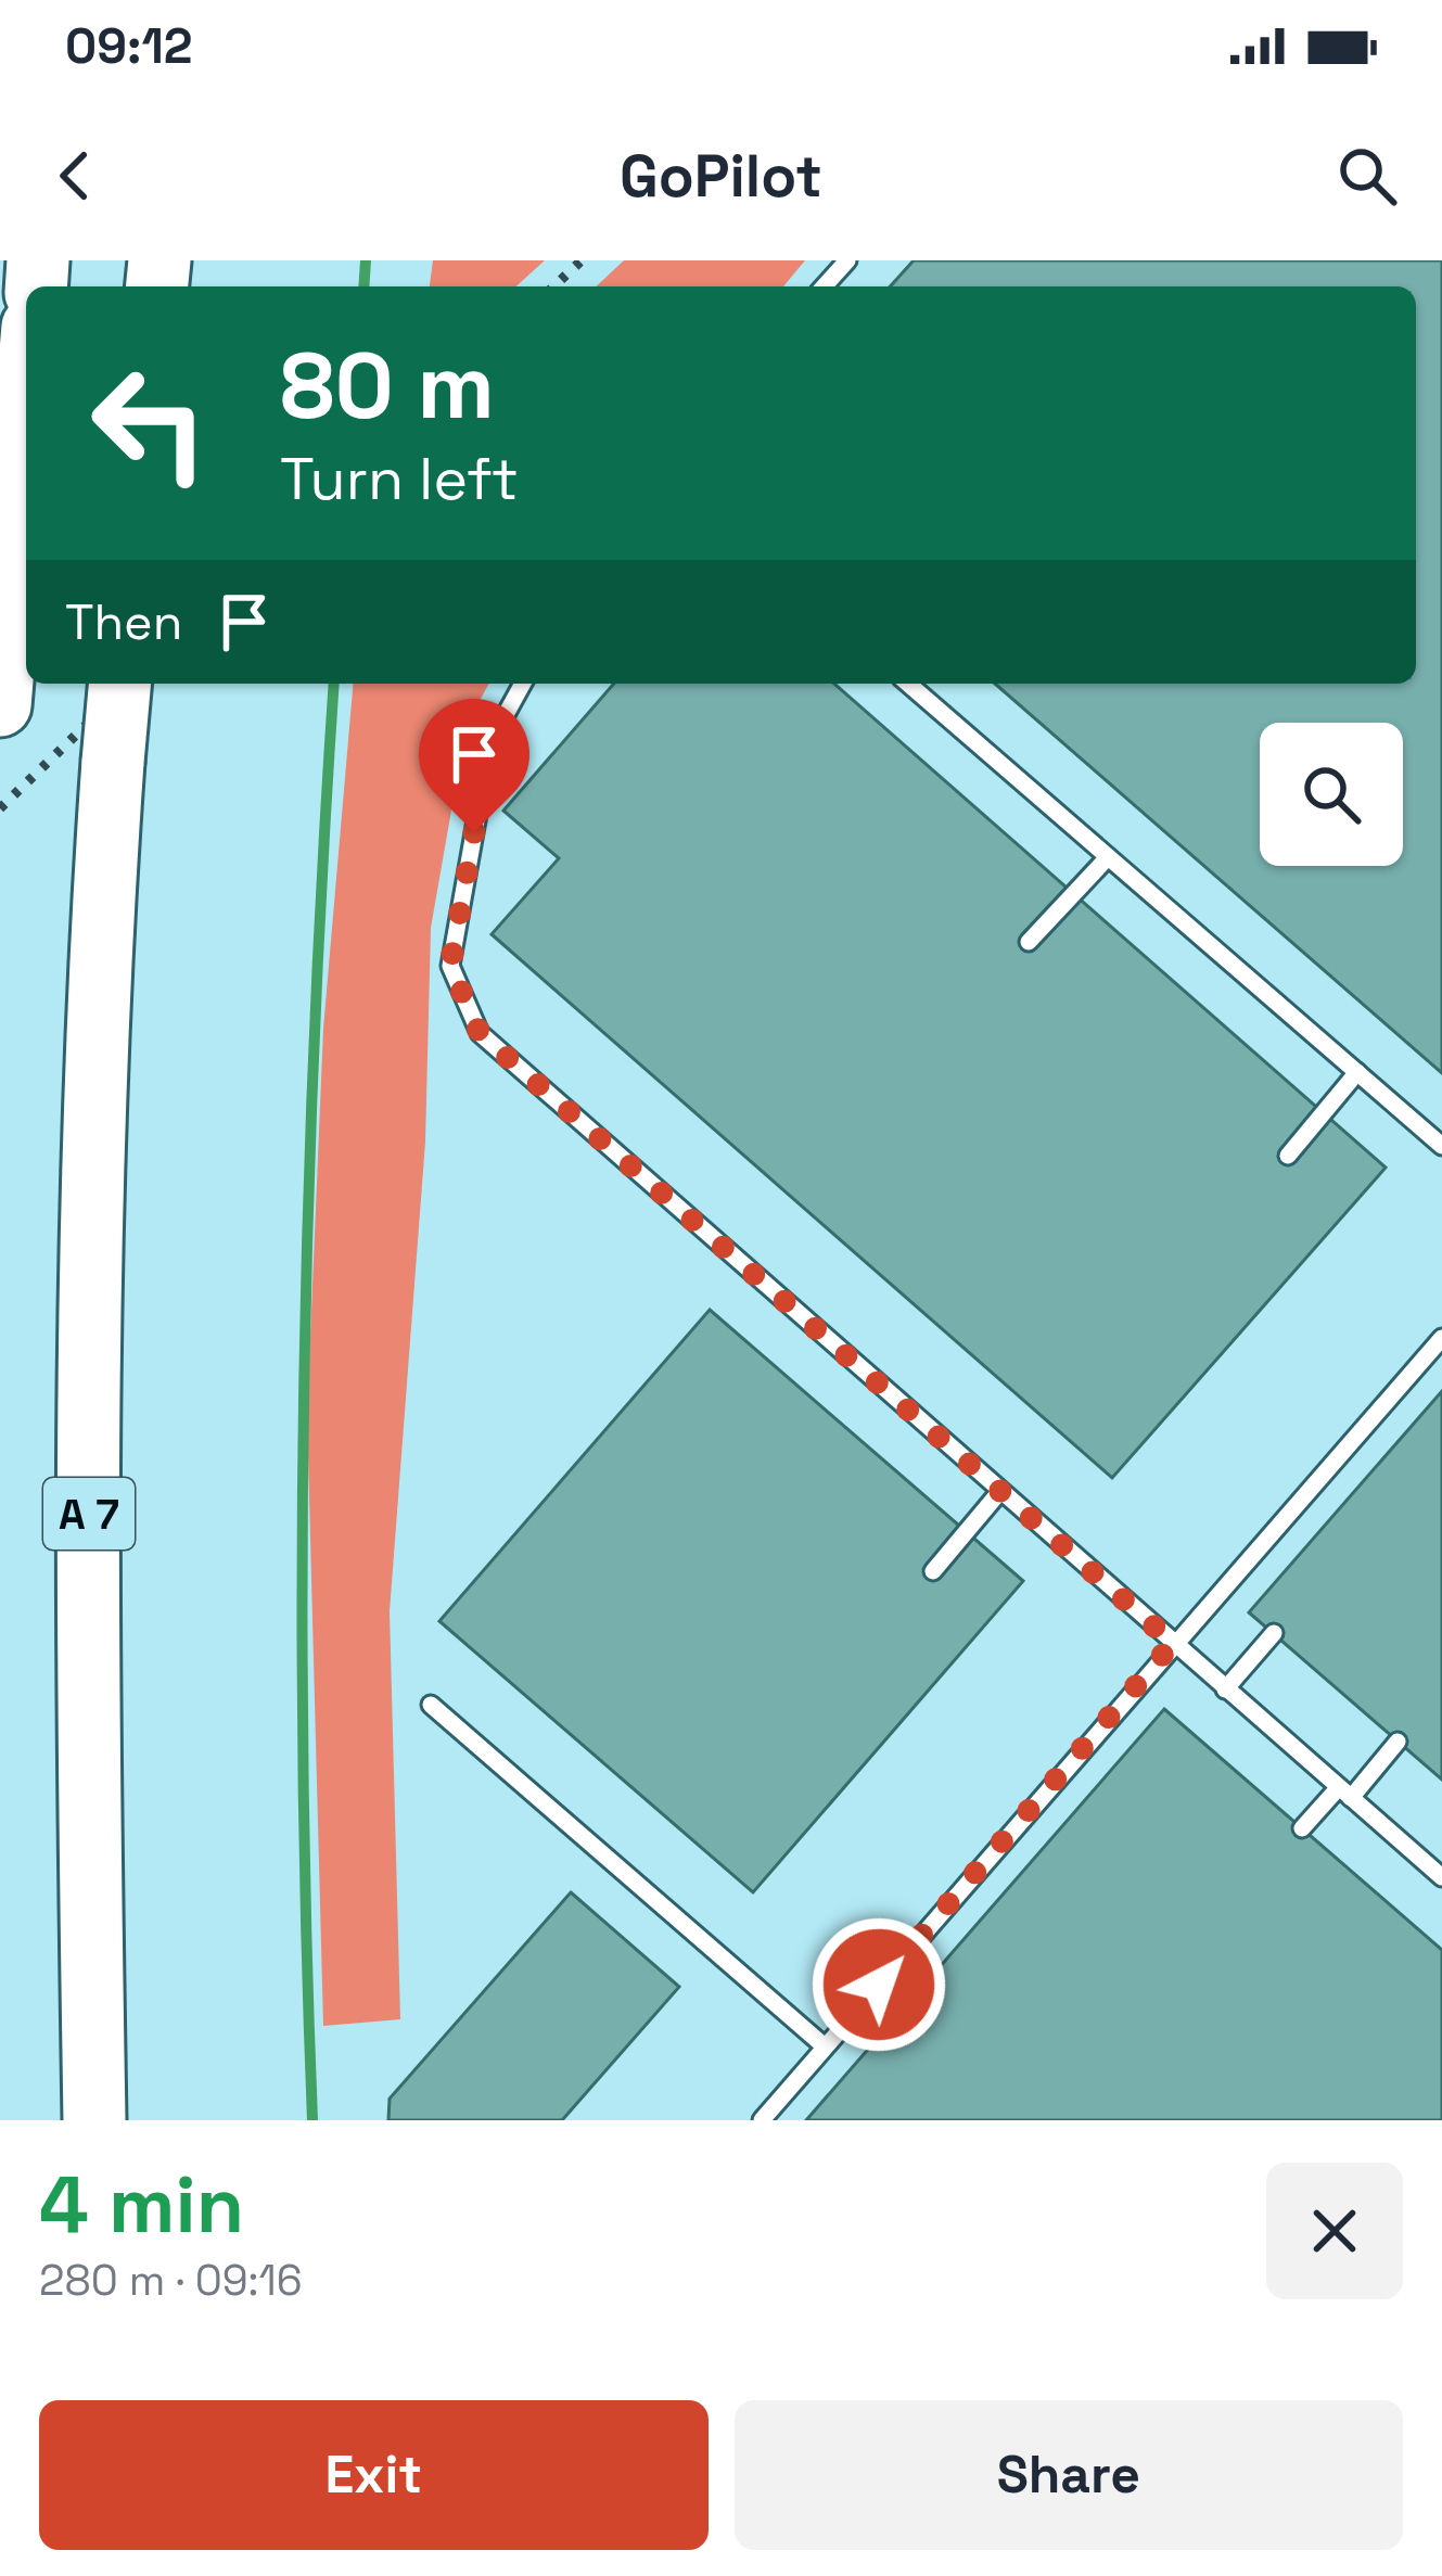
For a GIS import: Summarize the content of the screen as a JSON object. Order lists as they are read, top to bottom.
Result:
{
  "streets": {
    "highway": ["A 7"]
  },
  "page": {
    "status": "09:12",
    "header": "GoPilot",
    "turn": ["80 m", "Turn left"],
    "then": "Then",
    "heading": ["4 min", "280 m · 09:16"],
    "buttons": ["Exit", "Share"]
  }
}
